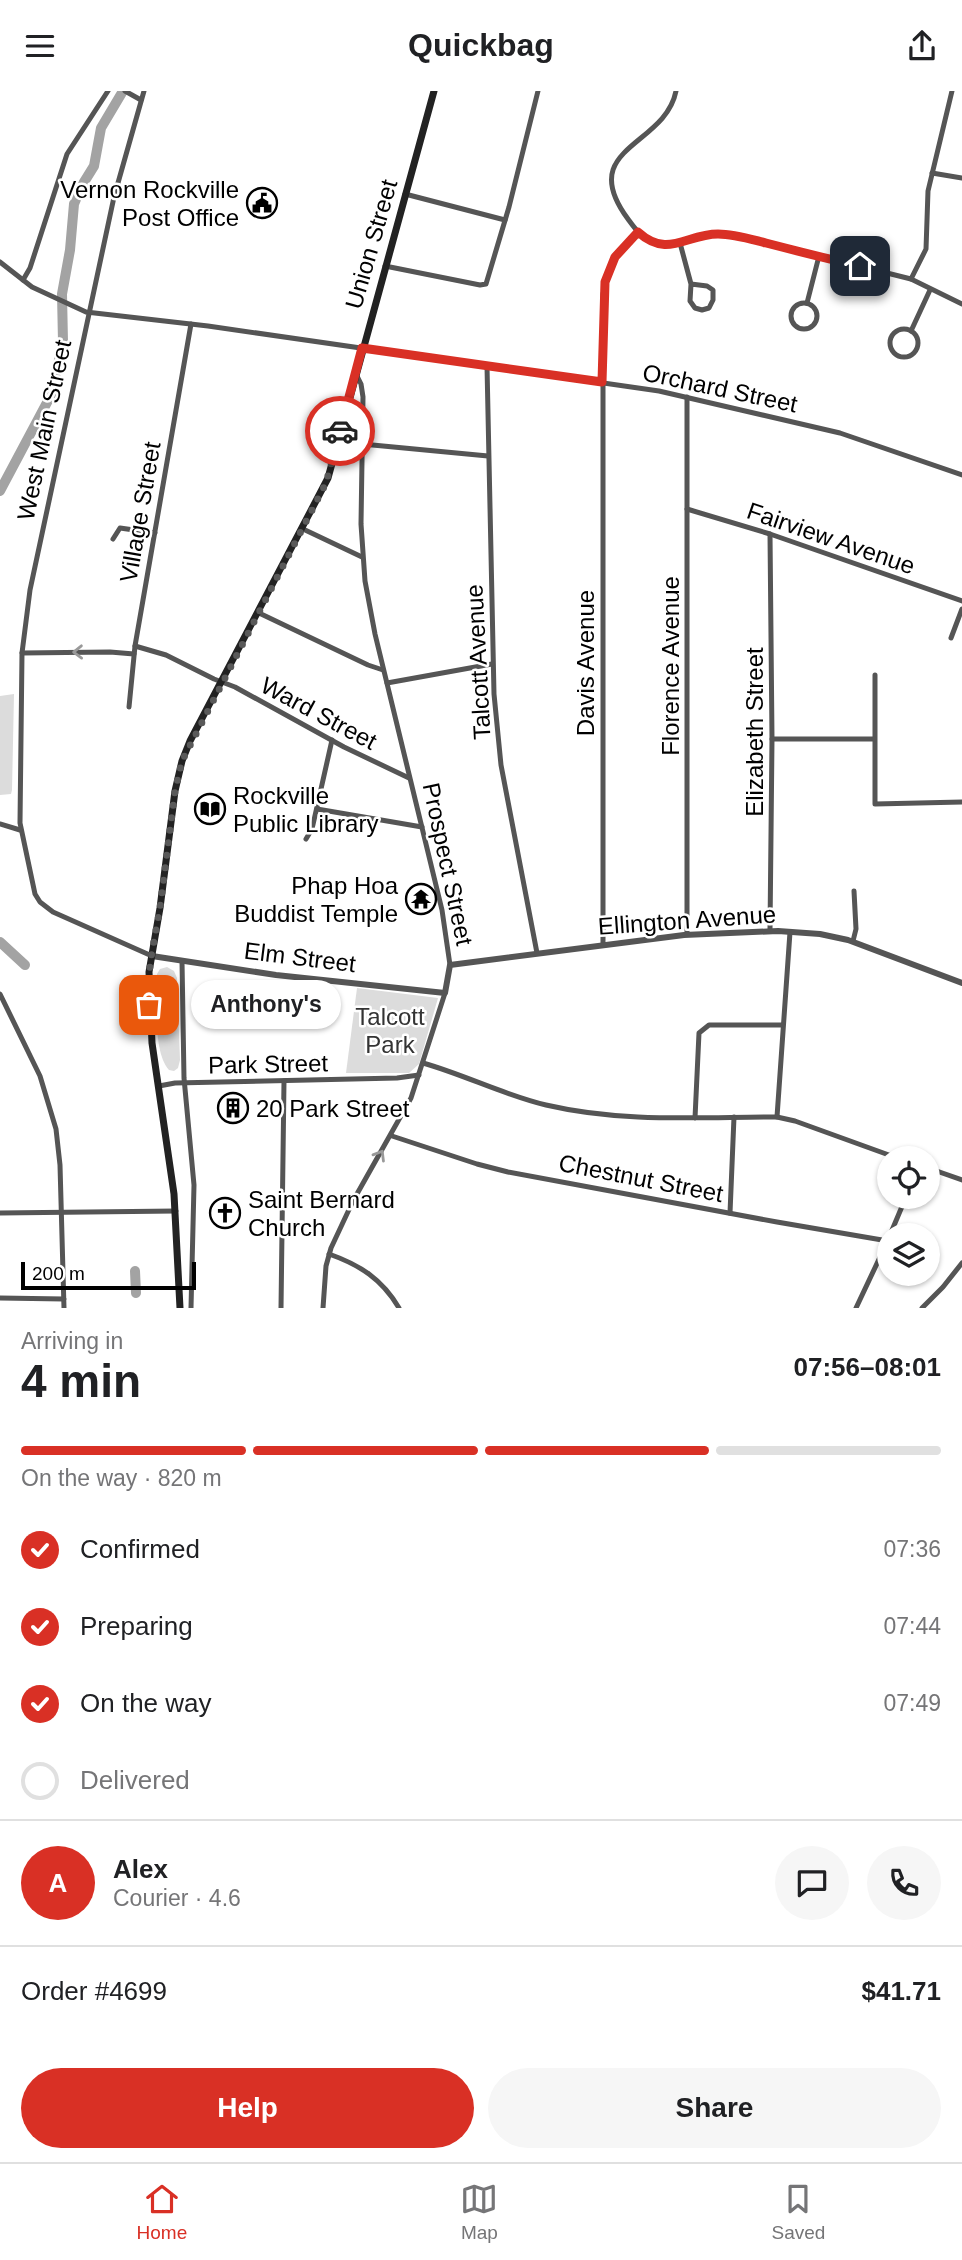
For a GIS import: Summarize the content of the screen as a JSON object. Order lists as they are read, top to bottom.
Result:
{
  "streets": {
    "main road": ["Union Street"],
    "street": [
      "Orchard Street",
      "West Main Street",
      "Village Street",
      "Fairview Avenue",
      "Talcott Avenue",
      "Davis Avenue",
      "Florence Avenue",
      "Ward Street",
      "Elizabeth Street",
      "Prospect Street",
      "Ellington Avenue",
      "Elm Street",
      "Park Street",
      "Chestnut Street"
    ]
  },
  "crossings": [
    ["Union Street", "Orchard Street"],
    ["Union Street", "West Main Street"],
    ["Union Street", "Ward Street"],
    ["Union Street", "Prospect Street"],
    ["Union Street", "Elm Street"],
    ["Orchard Street", "West Main Street"],
    ["Orchard Street", "Village Street"],
    ["Orchard Street", "Talcott Avenue"],
    ["Orchard Street", "Davis Avenue"],
    ["Orchard Street", "Florence Avenue"],
    ["West Main Street", "Elm Street"],
    ["Village Street", "Ward Street"],
    ["Fairview Avenue", "Florence Avenue"],
    ["Fairview Avenue", "Elizabeth Street"],
    ["Talcott Avenue", "Ellington Avenue"],
    ["Davis Avenue", "Ellington Avenue"],
    ["Florence Avenue", "Ellington Avenue"],
    ["Ward Street", "Prospect Street"],
    ["Elizabeth Street", "Ellington Avenue"],
    ["Prospect Street", "Ellington Avenue"],
    ["Prospect Street", "Elm Street"],
    ["Prospect Street", "Park Street"],
    ["Prospect Street", "Chestnut Street"]
  ],
  "parks": ["Talcott Park"],
  "places": {
    "public building": ["Vernon Rockville Post Office"],
    "library": ["Rockville Public Library"],
    "temple": ["Phap Hoa Buddist Temple"],
    "other": ["Anthony's"],
    "building": ["20 Park Street"],
    "church": ["Saint Bernard Church"]
  },
  "scale_bar": "200 m",
  "page": {
    "header": "Quickbag",
    "bubble": "Anthony's",
    "scale": "200 m",
    "heading": ["4 min", "Arriving in", "07:56–08:01"],
    "panel": [
      "Alex",
      "Courier · 4.6",
      "Order #4699",
      "$41.71"
    ],
    "bar": "On the way · 820 m",
    "list": [
      ["Confirmed", "07:36"],
      ["Preparing", "07:44"],
      ["On the way", "07:49"],
      "Delivered"
    ],
    "round": "A",
    "buttons": ["Help", "Share"],
    "tabs": ["Home", "Map", "Saved"]
  }
}
